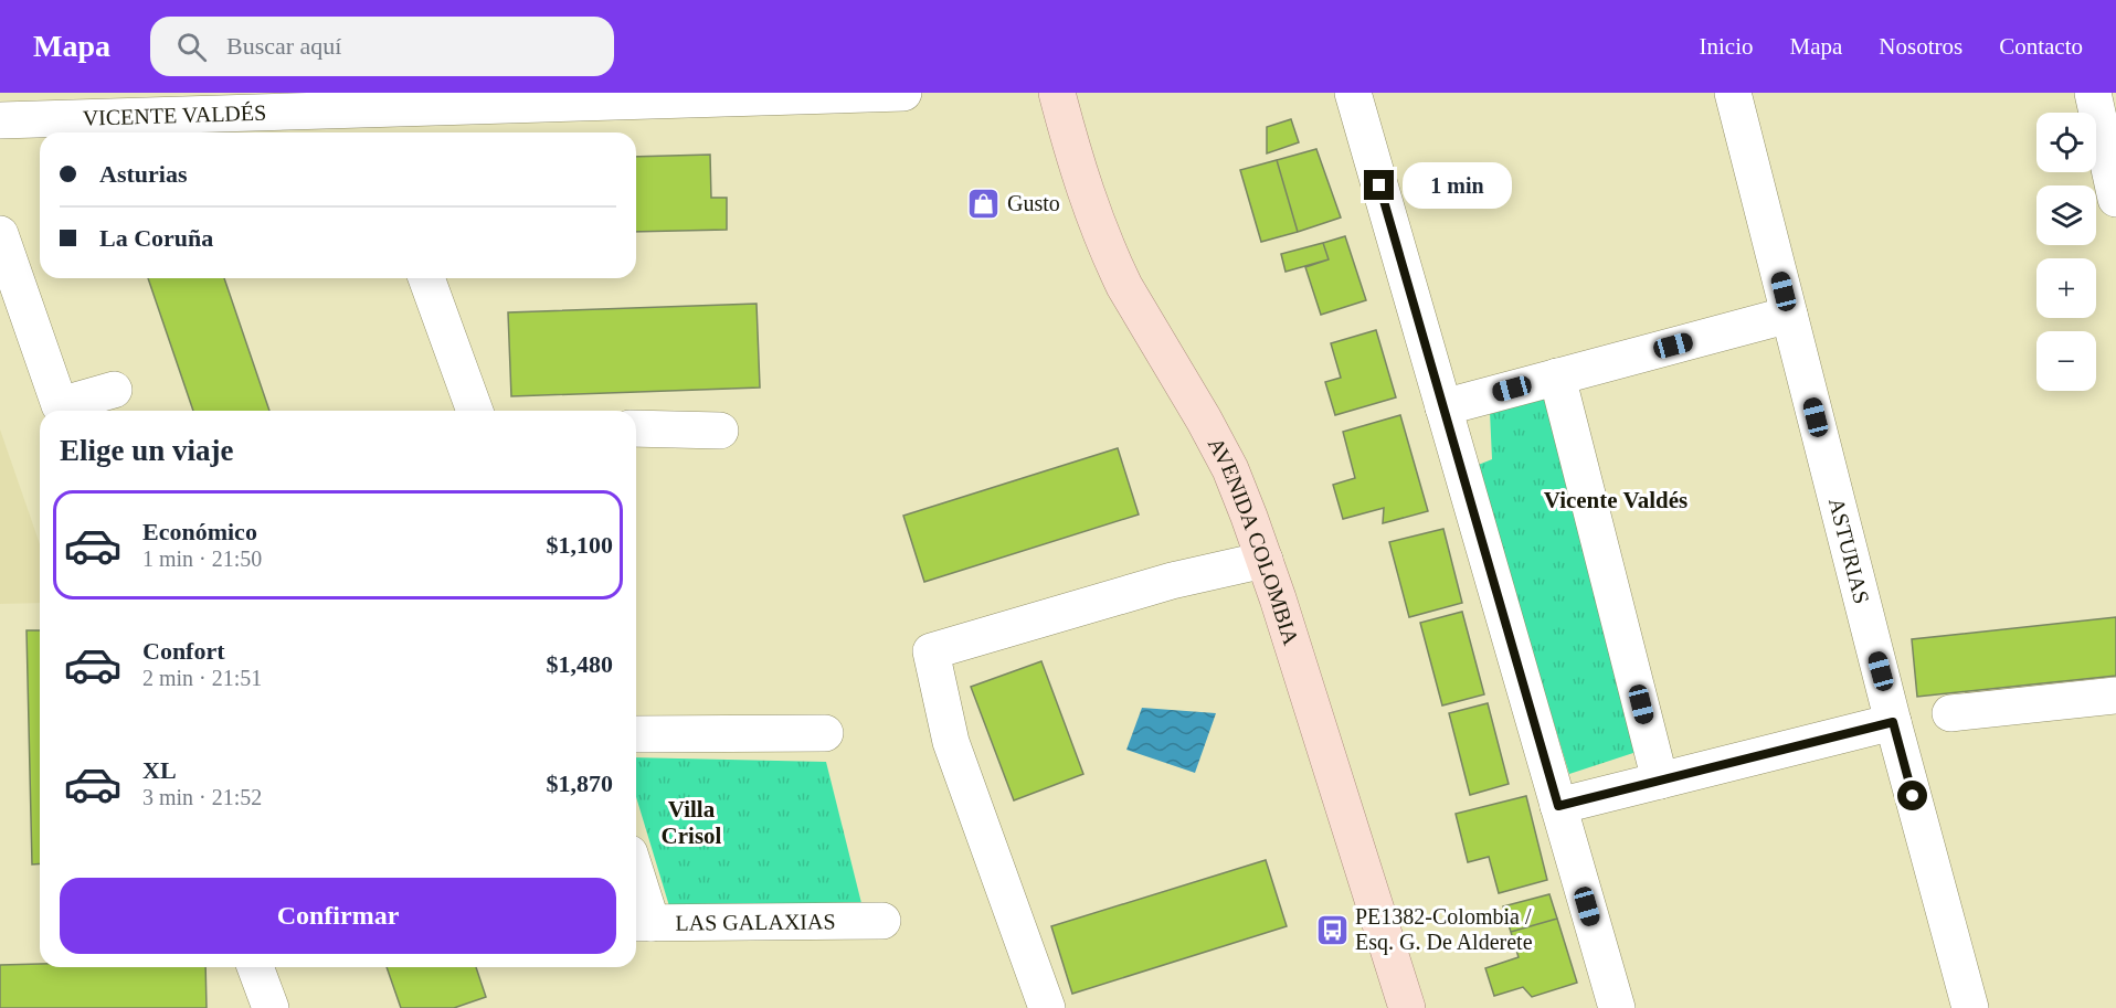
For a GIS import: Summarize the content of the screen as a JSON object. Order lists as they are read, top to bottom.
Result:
{
  "streets": {
    "main road": ["AVENIDA COLOMBIA"],
    "street": ["VICENTE VALDÉS", "ASTURIAS", "LAS GALAXIAS"]
  },
  "districts": ["Vicente Valdés", "Villa Crisol"],
  "places": {
    "shop": ["Gusto"],
    "bus stop": ["PE1382-Colombia / Esq. G. De Alderete"]
  },
  "page": {
    "header": "Mapa",
    "search": "Buscar aquí",
    "nav": [
      "Inicio",
      "Mapa",
      "Nosotros",
      "Contacto"
    ],
    "map_buttons": ["+", "−"],
    "banner": ["Asturias", "La Coruña"],
    "bubble": "1 min",
    "heading": "Elige un viaje",
    "list": [
      {
        "name": "Económico",
        "note": "1 min · 21:50",
        "value": "$1,100"
      },
      {
        "name": "Confort",
        "note": "2 min · 21:51",
        "value": "$1,480"
      },
      {
        "name": "XL",
        "note": "3 min · 21:52",
        "value": "$1,870"
      }
    ],
    "buttons": "Confirmar"
  }
}
